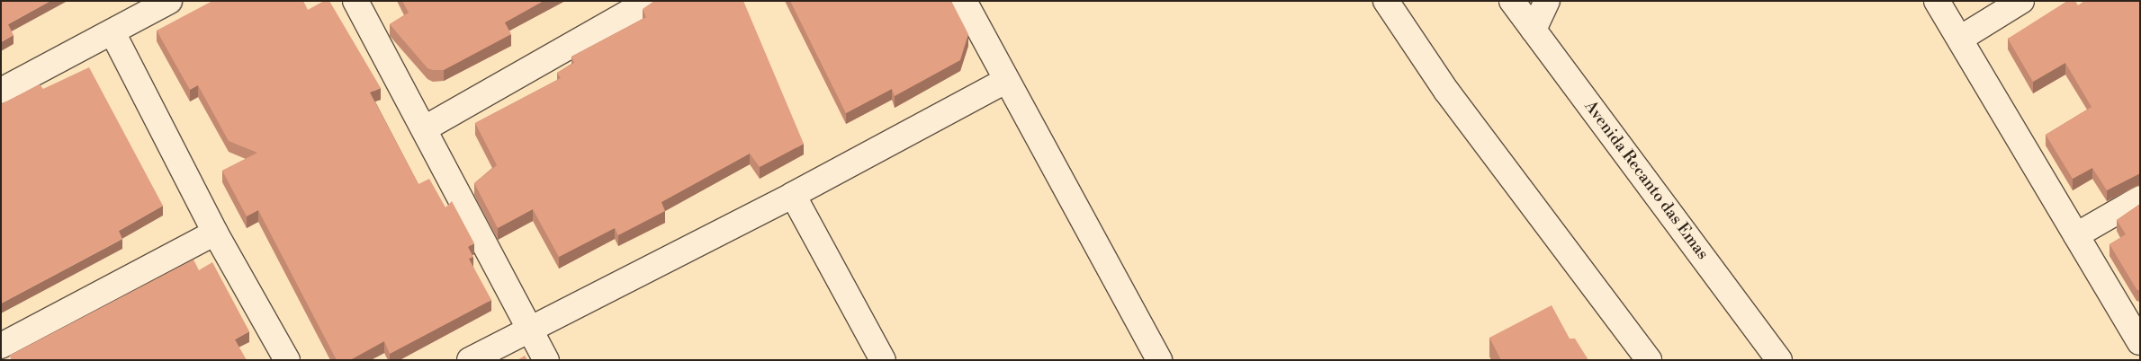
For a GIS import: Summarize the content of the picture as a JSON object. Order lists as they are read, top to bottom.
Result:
{
  "streets": {
    "street": ["Avenida Recanto das Emas"]
  }
}
